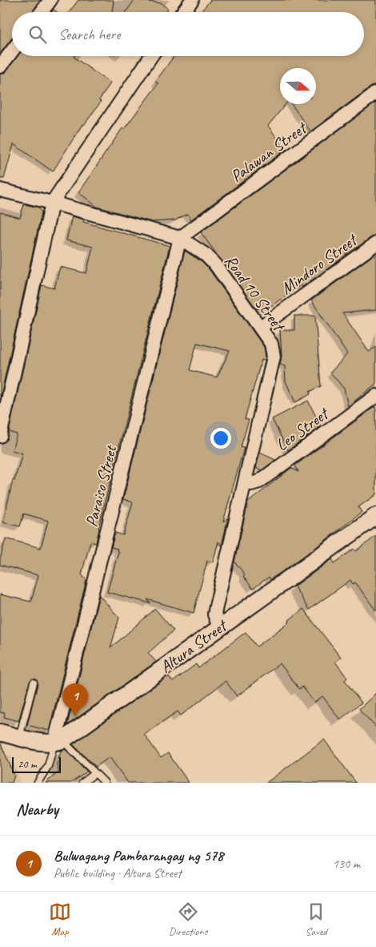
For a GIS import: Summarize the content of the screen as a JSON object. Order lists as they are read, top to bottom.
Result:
{
  "streets": {
    "street": [
      "Palawan Street",
      "Mindoro Street",
      "Road 10 Street",
      "Leo Street",
      "Paraiso Street",
      "Altura Street"
    ]
  },
  "crossings": [
    ["Palawan Street", "Road 10 Street"],
    ["Palawan Street", "Paraiso Street"],
    ["Mindoro Street", "Road 10 Street"],
    ["Road 10 Street", "Leo Street"],
    ["Road 10 Street", "Paraiso Street"],
    ["Road 10 Street", "Altura Street"],
    ["Paraiso Street", "Altura Street"]
  ],
  "scale_bar": "20 m",
  "north": "right",
  "page": {
    "search": "Search here",
    "pins": "1",
    "scale": "20 m",
    "heading": "Nearby",
    "list": [
      {
        "mark": "1",
        "name": "Bulwagang Pambarangay ng 578",
        "note": "Public building · Altura Street",
        "value": "130 m"
      }
    ],
    "nav": ["Map", "Directions", "Saved"]
  }
}
